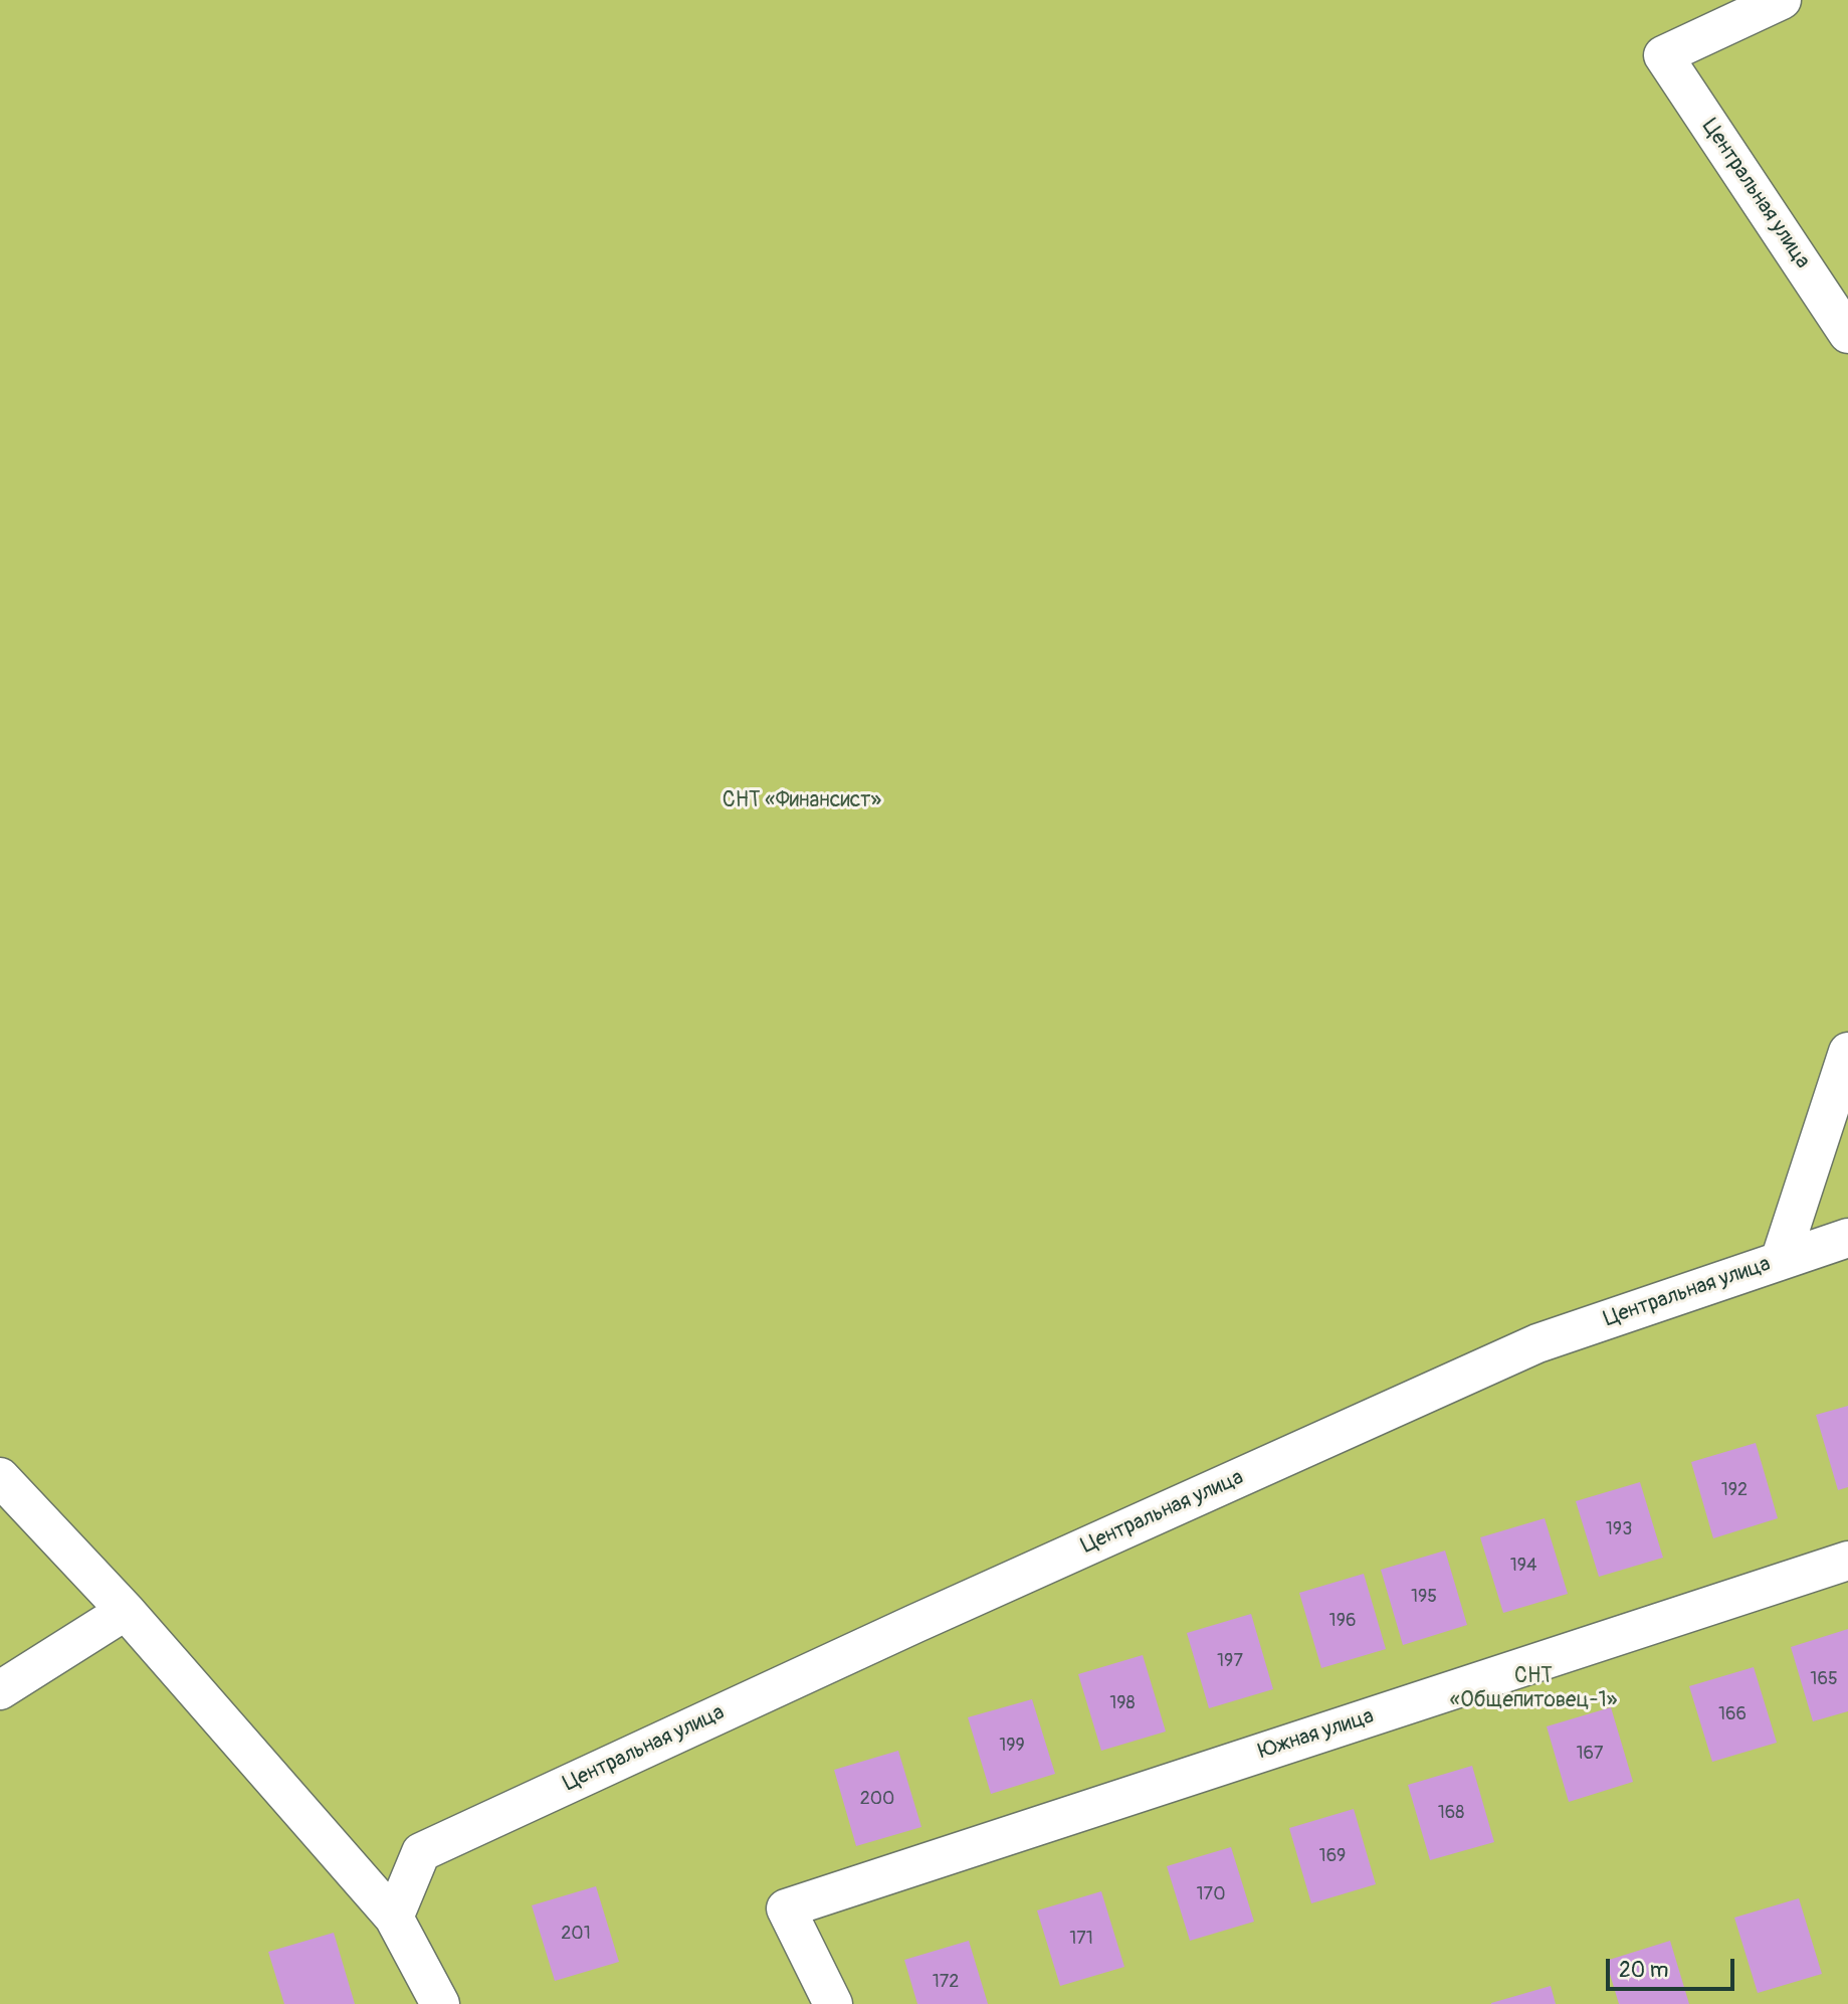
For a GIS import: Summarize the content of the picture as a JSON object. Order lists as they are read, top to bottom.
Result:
{
  "streets": {
    "street": ["Центральная улица", "Южная улица"]
  },
  "parks": ["СНТ «Финансист»", "СНТ «Общепитовец-1»"],
  "house_numbers": [
    "192",
    "193",
    "194",
    "195",
    "196",
    "197",
    "165",
    "198",
    "166",
    "199",
    "167",
    "200",
    "168",
    "169",
    "170",
    "201",
    "171",
    "172"
  ],
  "scale_bar": "20 m"
}
